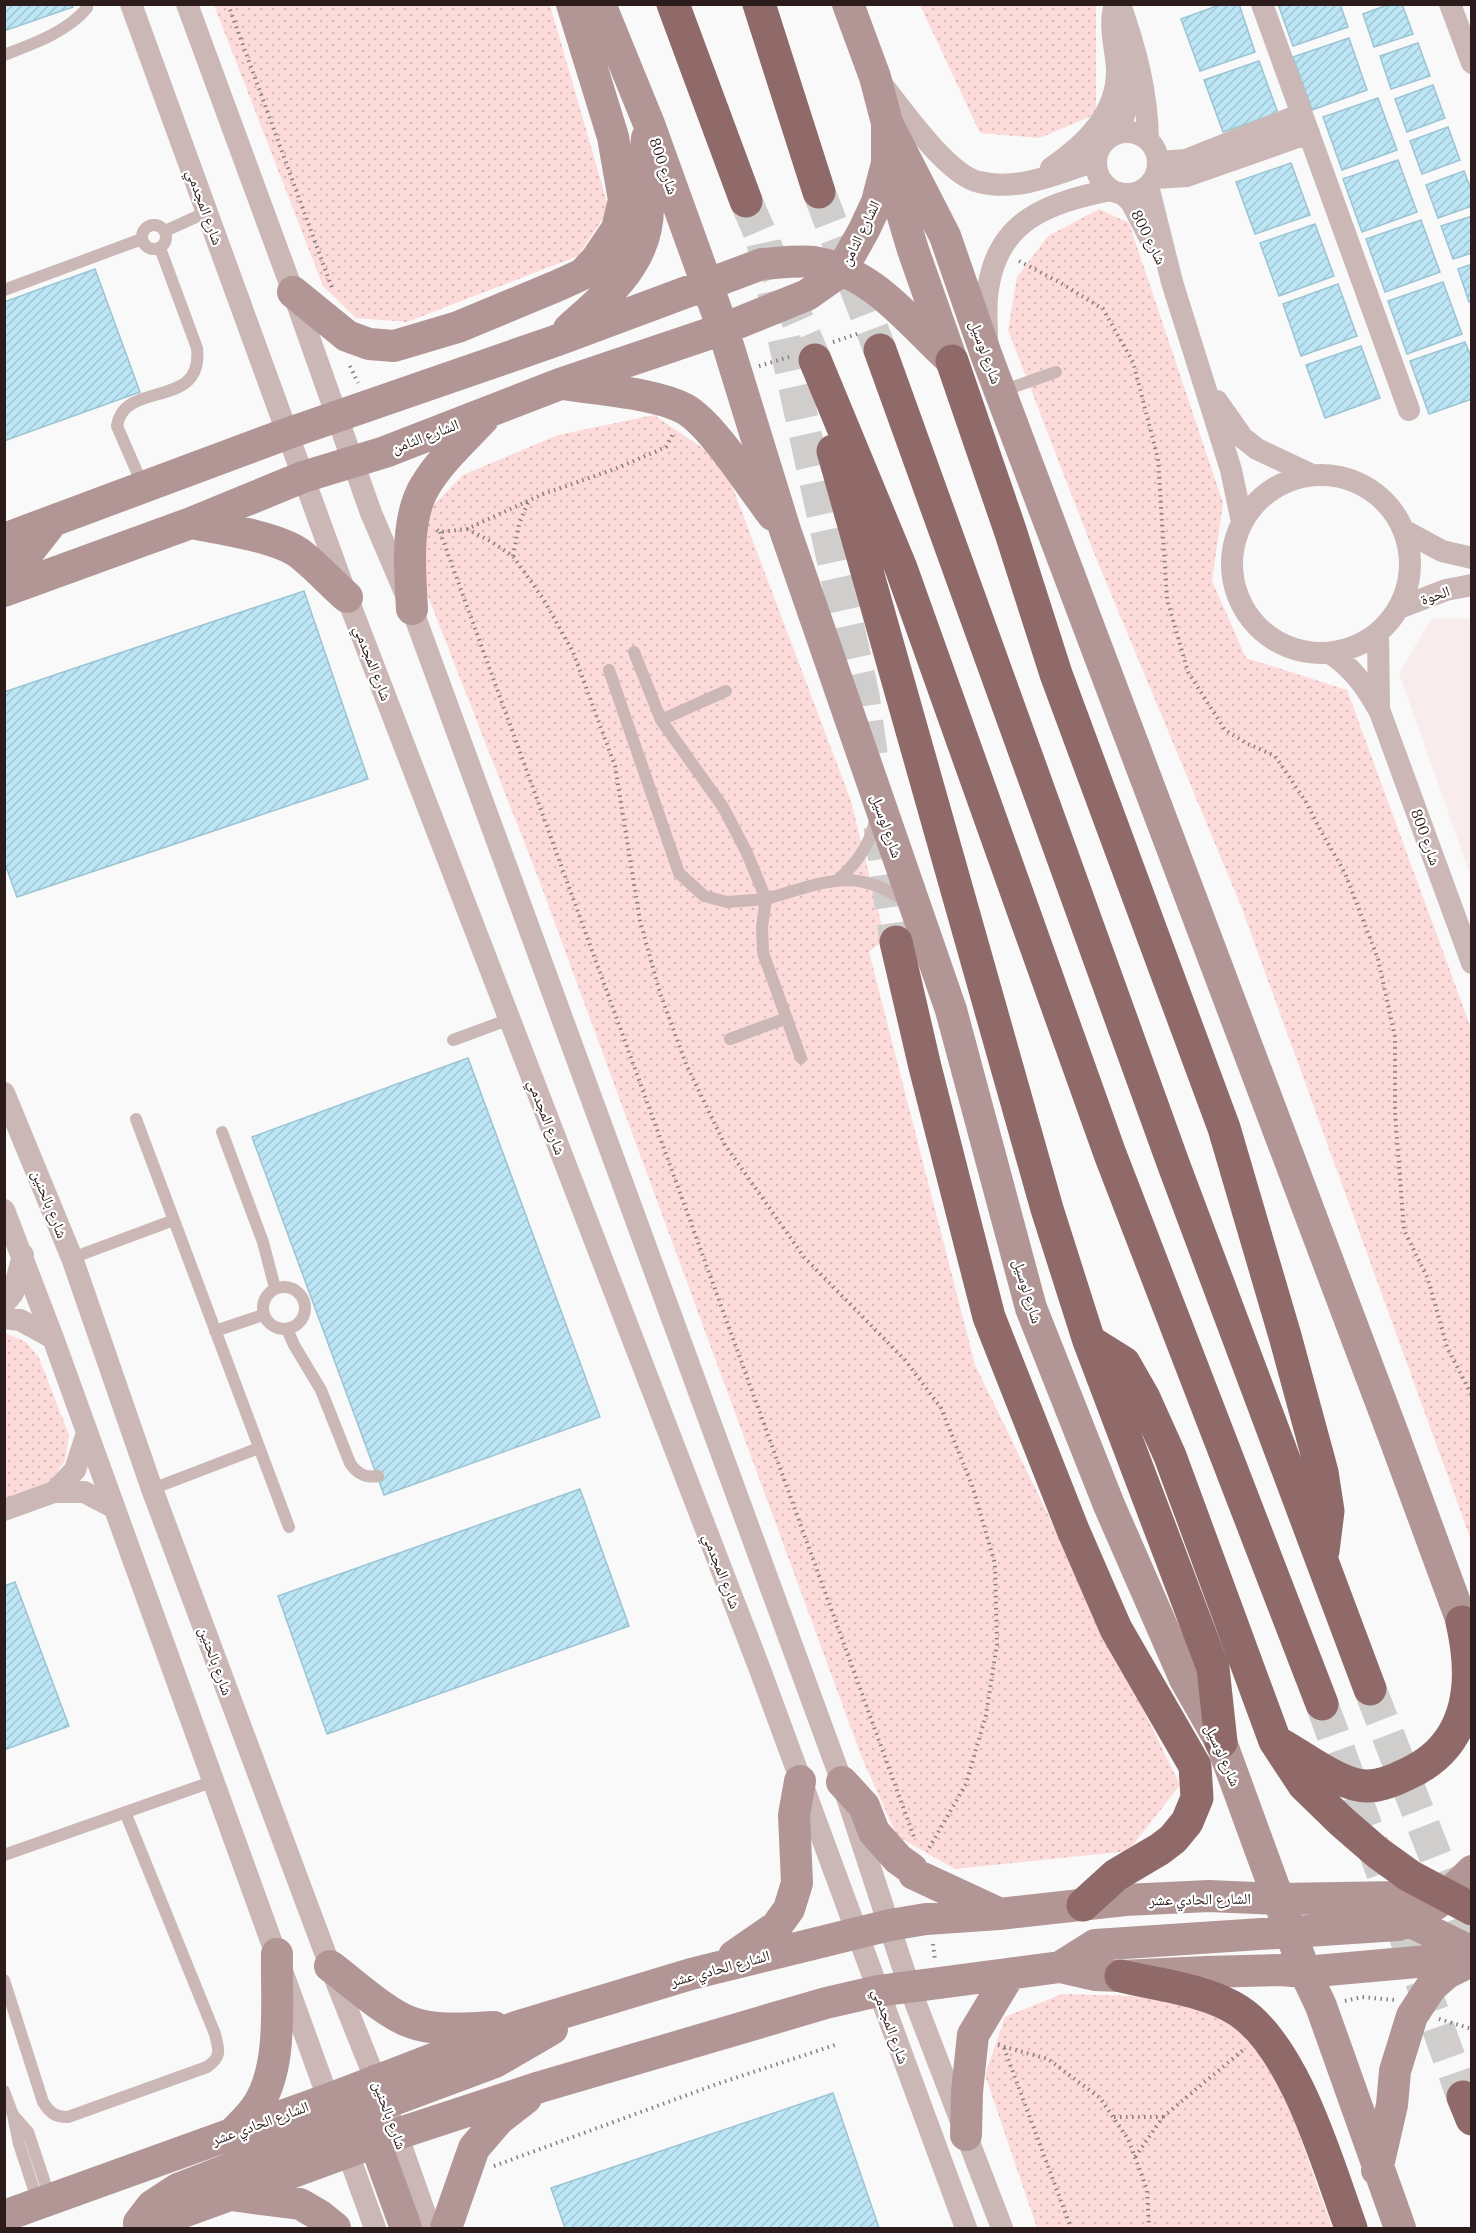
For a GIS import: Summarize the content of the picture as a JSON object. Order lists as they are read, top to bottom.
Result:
{
  "streets": {
    "street": [
      "شارع 800",
      "شارع المجدمي",
      "الشارع الثامن",
      "شارع لوسيل",
      "الحوة",
      "شارع بالحنين",
      "الشارع الحادي عشر"
    ]
  },
  "crossings": [
    ["شارع 800", "الشارع الثامن"],
    ["شارع 800", "شارع لوسيل"],
    ["شارع 800", "الحوة"],
    ["شارع المجدمي", "الشارع الثامن"],
    ["شارع المجدمي", "الشارع الحادي عشر"],
    ["الشارع الثامن", "شارع لوسيل"],
    ["شارع لوسيل", "الشارع الحادي عشر"],
    ["شارع بالحنين", "الشارع الحادي عشر"]
  ]
}
